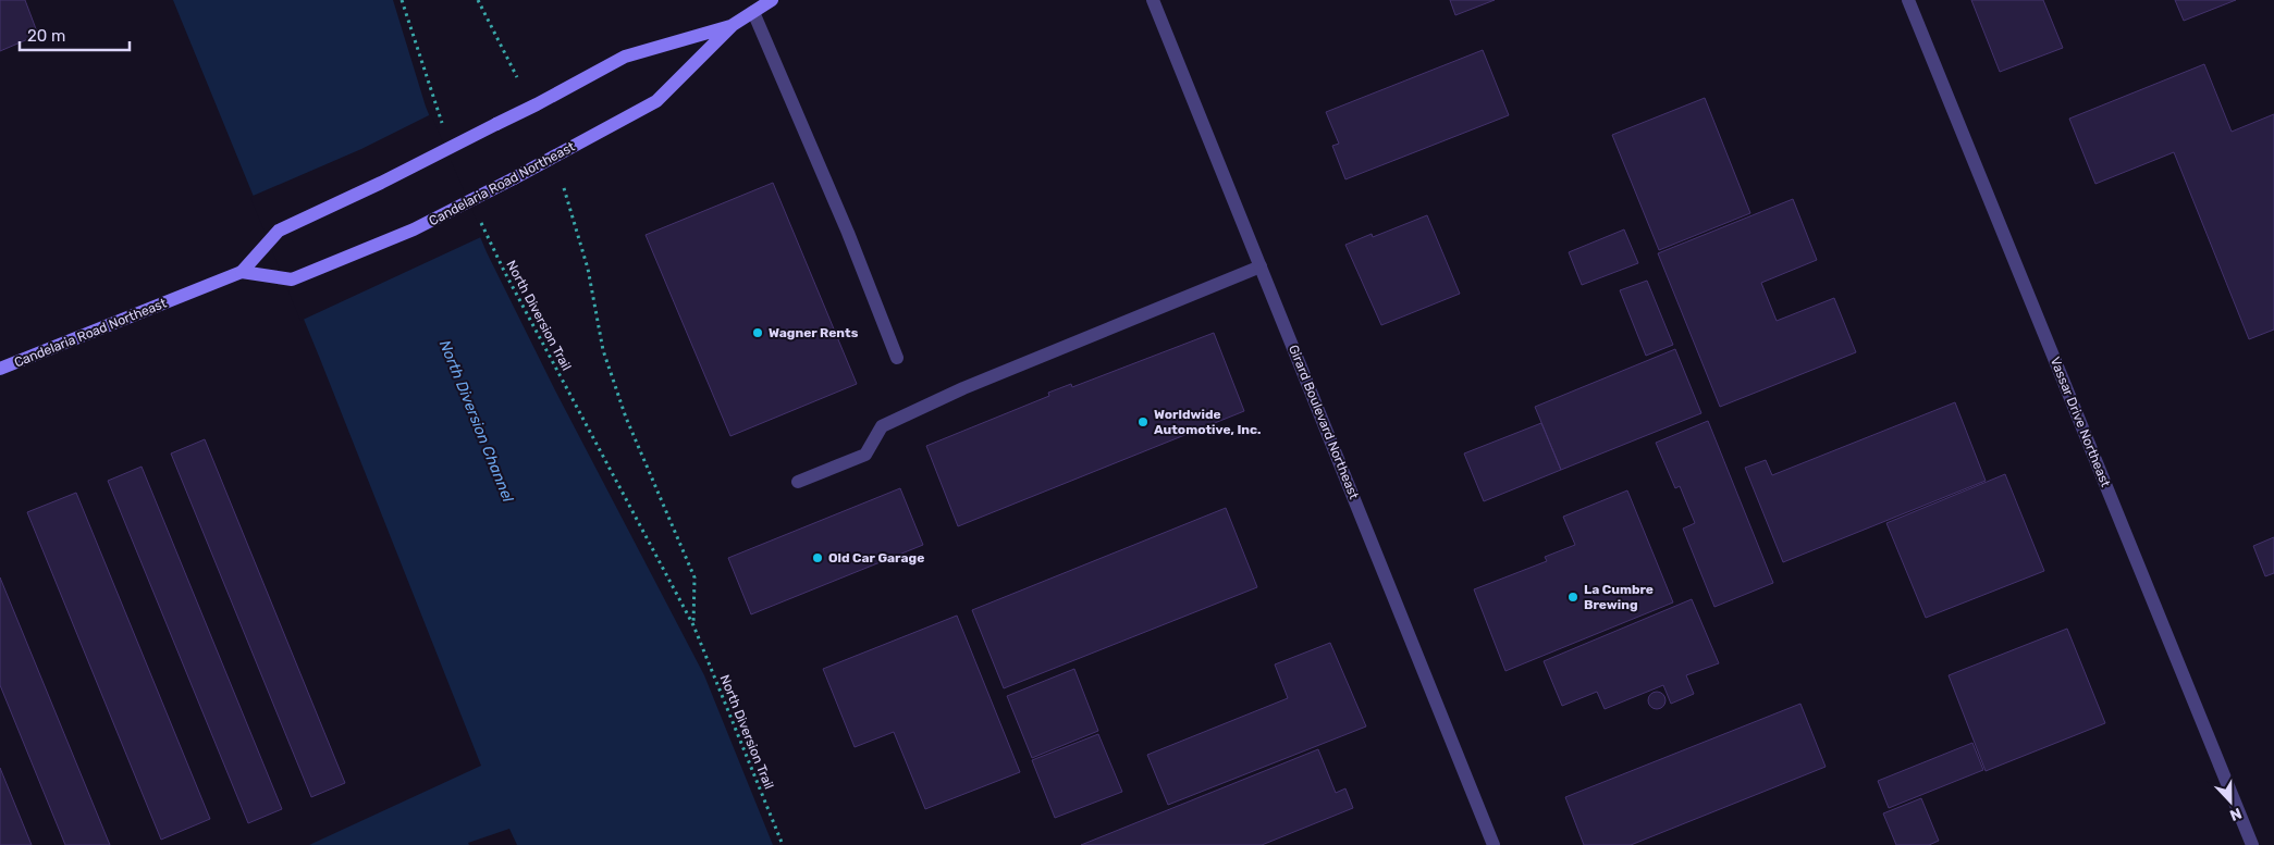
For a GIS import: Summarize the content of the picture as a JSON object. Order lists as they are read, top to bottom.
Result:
{
  "streets": {
    "main road": ["Candelaria Road Northeast"],
    "street": ["Girard Boulevard Northeast", "Vassar Drive Northeast"],
    "path": ["North Diversion Trail"]
  },
  "water": ["North Diversion Channel"],
  "places": [
    "Wagner Rents",
    "Worldwide Automotive, Inc.",
    "Old Car Garage",
    "La Cumbre Brewing"
  ],
  "scale_bar": "20 m",
  "north": "bottom"
}
